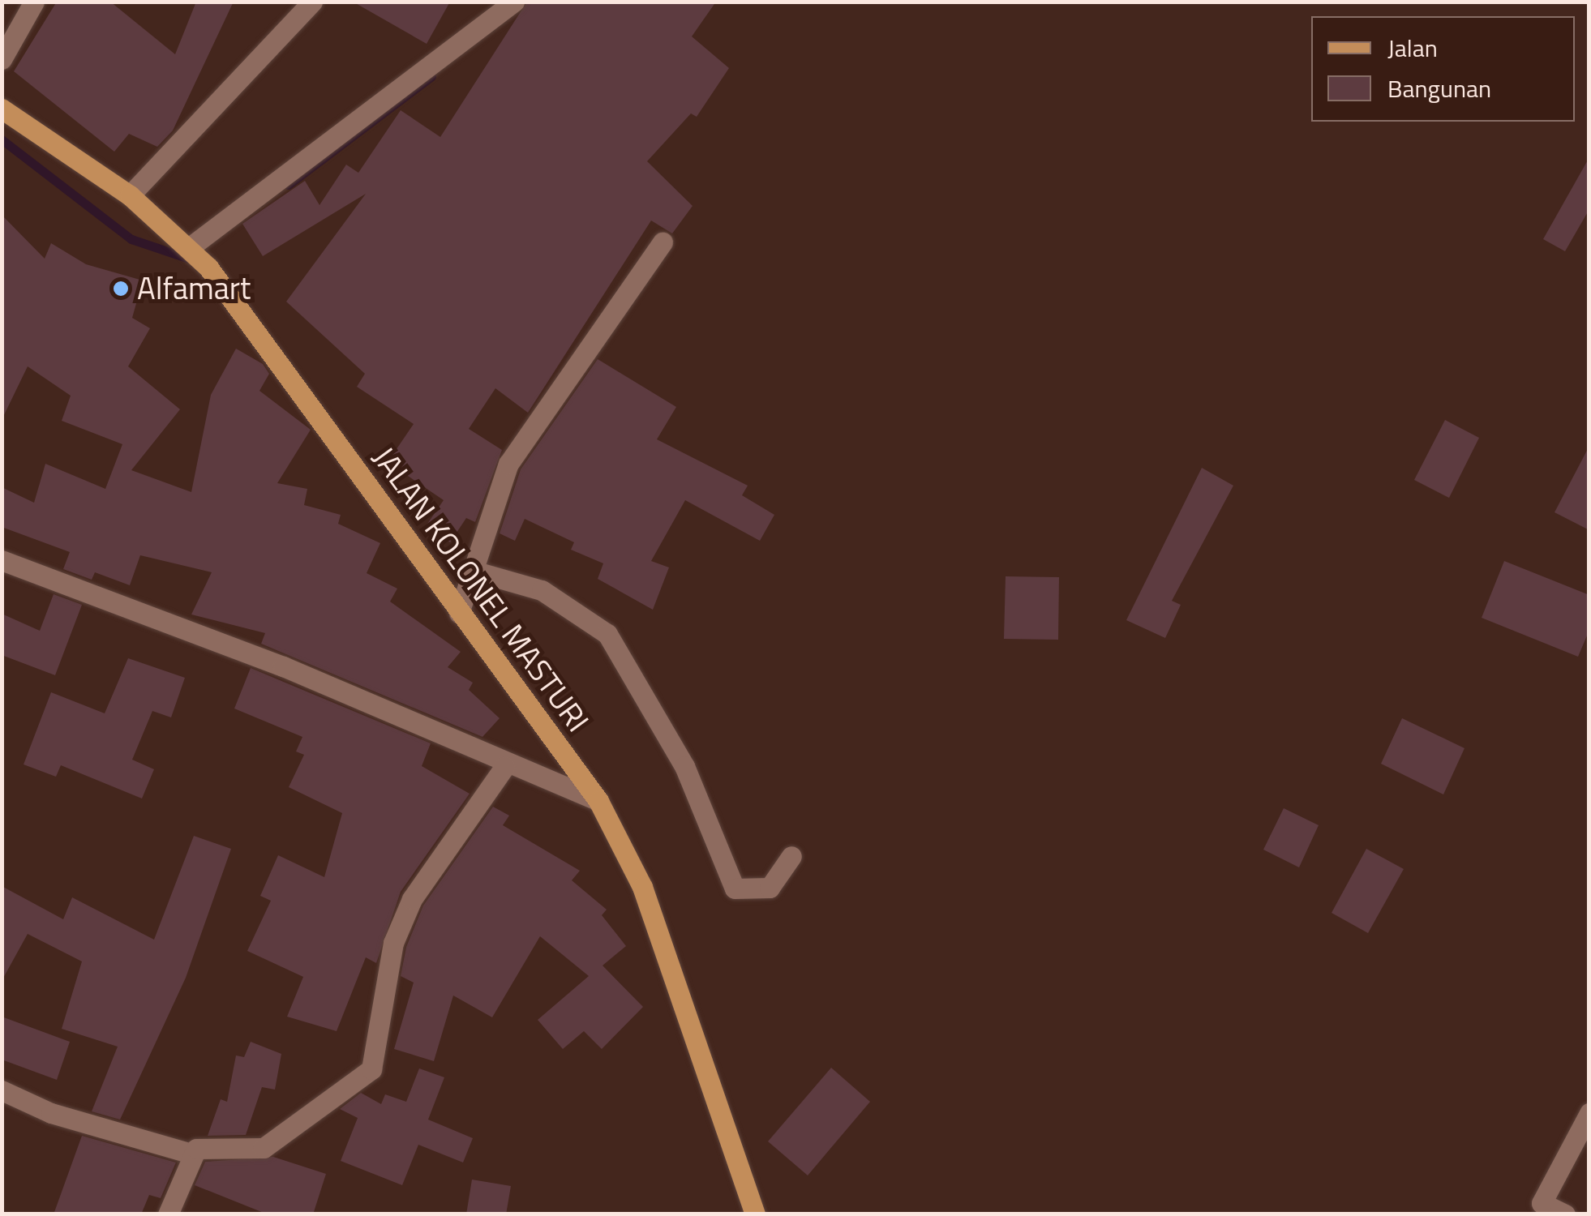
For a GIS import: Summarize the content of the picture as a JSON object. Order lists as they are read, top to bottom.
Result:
{
  "streets": {
    "main road": ["JALAN KOLONEL MASTURI"]
  },
  "places": ["Alfamart"],
  "legend": ["Jalan", "Bangunan"]
}
